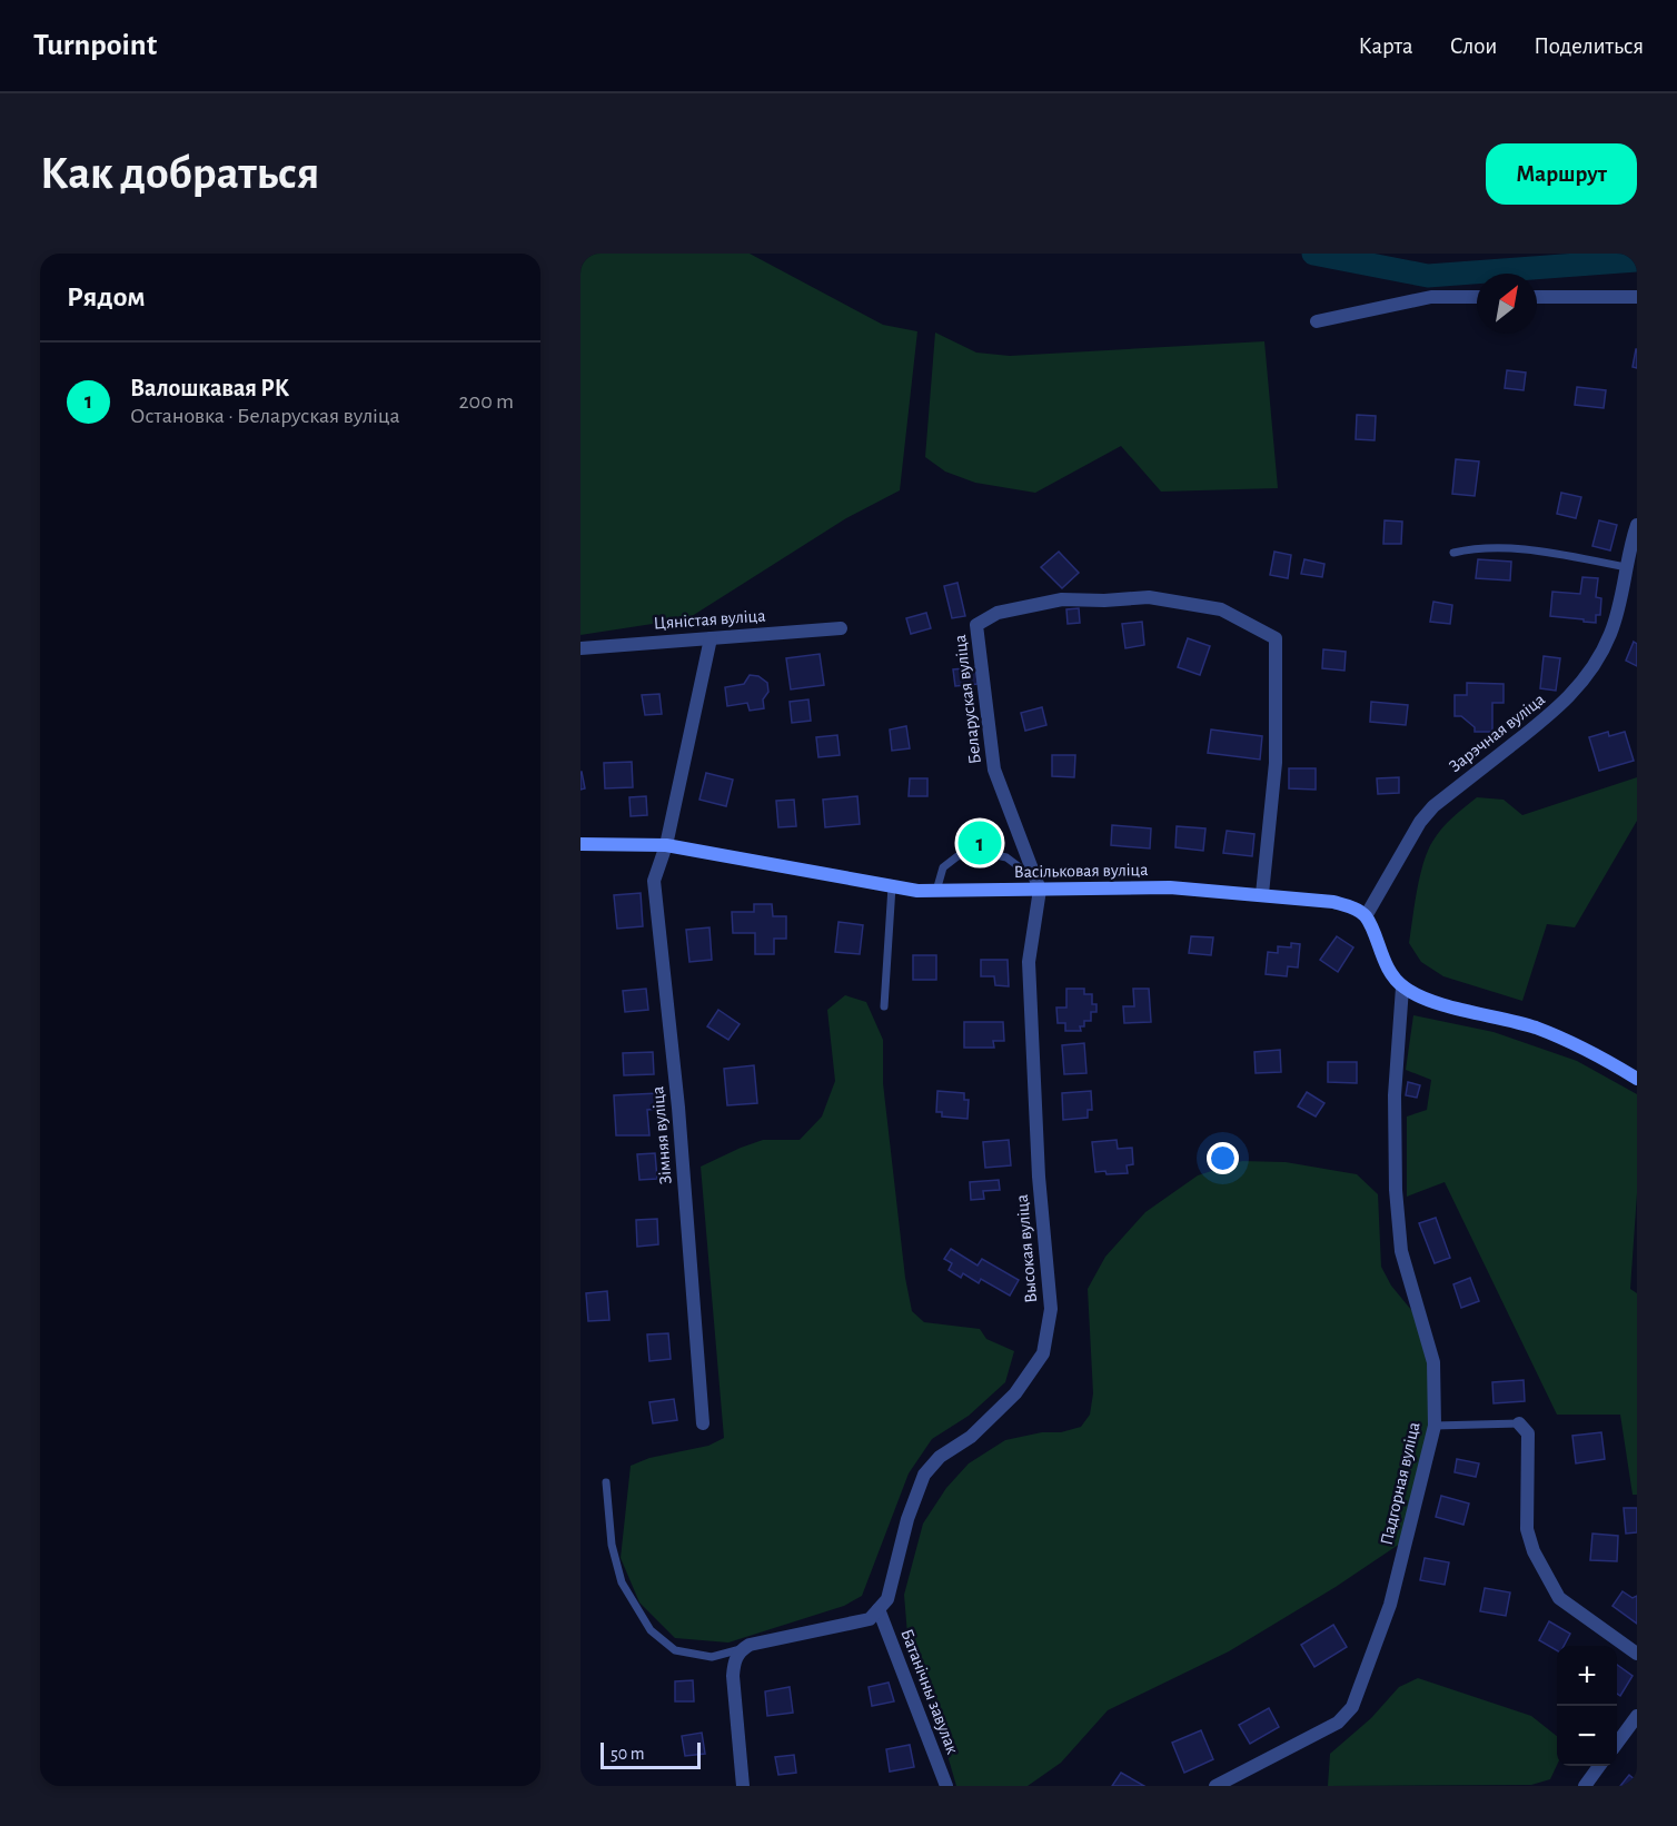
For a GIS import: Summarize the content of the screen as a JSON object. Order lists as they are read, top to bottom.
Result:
{
  "streets": {
    "street": [
      "Цяністая вуліца",
      "Беларуская вуліца",
      "Зарэчная вуліца",
      "Васільковая вуліца",
      "Зімняя вуліца",
      "Высокая вуліца",
      "Падгорная вуліца",
      "Батанічны завулак"
    ]
  },
  "crossings": [
    ["Цяністая вуліца", "Зімняя вуліца"],
    ["Беларуская вуліца", "Васільковая вуліца"],
    ["Беларуская вуліца", "Высокая вуліца"],
    ["Зарэчная вуліца", "Васільковая вуліца"],
    ["Васільковая вуліца", "Зімняя вуліца"],
    ["Васільковая вуліца", "Высокая вуліца"],
    ["Высокая вуліца", "Батанічны завулак"]
  ],
  "scale_bar": "50 m",
  "north": "top right",
  "page": {
    "header": "Turnpoint",
    "nav": ["Карта", "Слои", "Поделиться"],
    "buttons": "Маршрут",
    "title": "Как добраться",
    "heading": "Рядом",
    "list": [
      {
        "mark": "1",
        "name": "Валошкавая РК",
        "note": "Остановка · Беларуская вуліца",
        "value": "200 m"
      }
    ],
    "pins": "1",
    "map_buttons": ["+", "−"],
    "scale": "50 m"
  }
}
